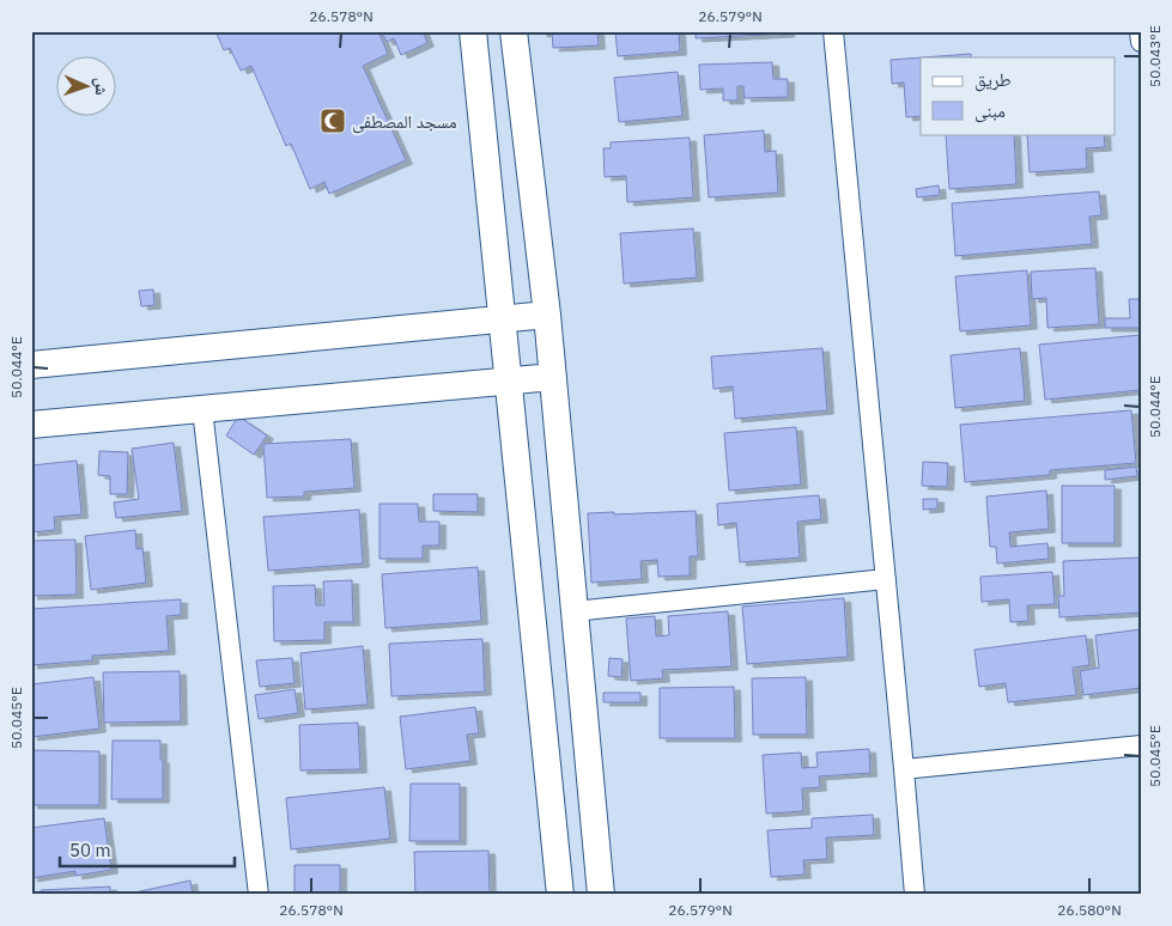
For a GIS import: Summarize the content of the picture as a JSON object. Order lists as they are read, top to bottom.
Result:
{
  "places": {
    "mosque": ["مسجد المصطفى"]
  },
  "legend": ["طريق", "مبنى"],
  "scale_bar": "50 m",
  "north": "right",
  "coordinates": [
    "26.578°N",
    "26.579°N",
    "50.043°E",
    "50.044°E",
    "50.045°E",
    "26.580°N"
  ]
}
